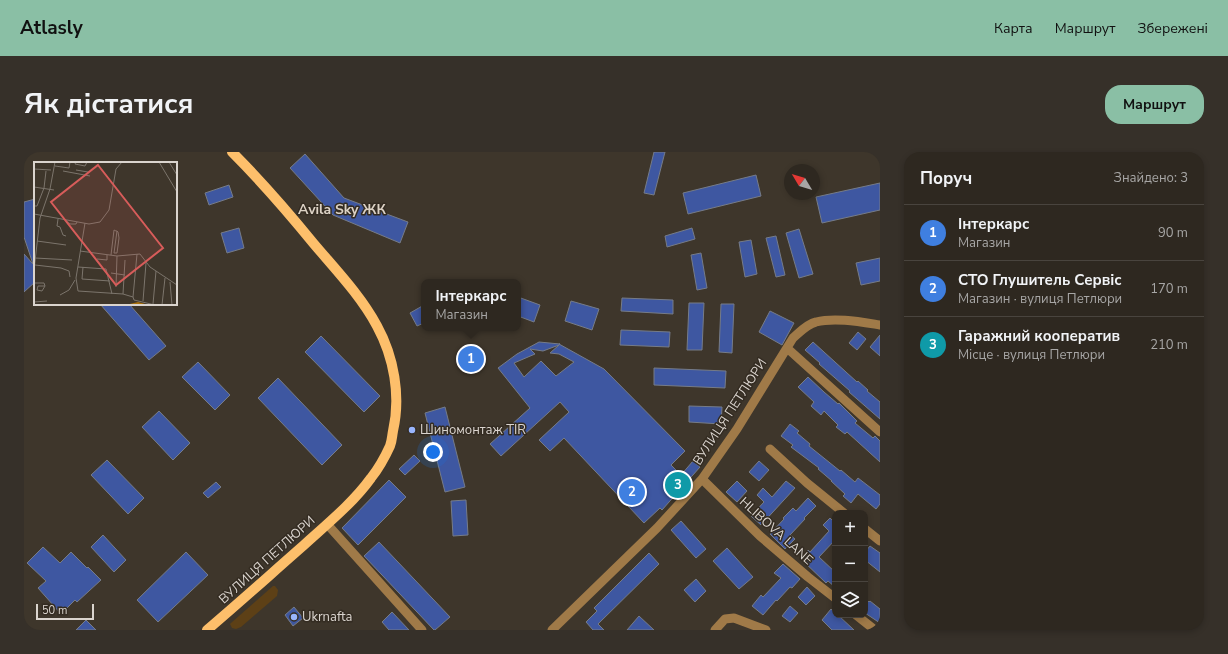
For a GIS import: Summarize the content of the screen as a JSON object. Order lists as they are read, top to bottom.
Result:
{
  "streets": {
    "main road": ["ВУЛИЦЯ ПЕТЛЮРИ"],
    "street": ["HLIBOVA LANE"]
  },
  "crossings": [
    ["ВУЛИЦЯ ПЕТЛЮРИ", "HLIBOVA LANE"]
  ],
  "districts": ["Avila Sky ЖК"],
  "places": ["Шиномонтаж TIR", "Ukrnafta"],
  "scale_bar": "50 m",
  "north": "top left",
  "page": {
    "header": "Atlasly",
    "nav": ["Карта", "Маршрут", "Збережені"],
    "title": "Як дістатися",
    "buttons": "Маршрут",
    "heading": ["Поруч", "Знайдено: 3"],
    "list": [
      {
        "mark": "1",
        "name": "Інтеркарс",
        "note": "Магазин",
        "value": "90 m"
      },
      {
        "mark": "2",
        "name": "СТО Глушитель Сервіс",
        "note": "Магазин · вулиця Петлюри",
        "value": "170 m"
      },
      {
        "mark": "3",
        "name": "Гаражний кооператив",
        "note": "Місце · вулиця Петлюри",
        "value": "210 m"
      }
    ],
    "popup": ["Інтеркарс", "Магазин"],
    "pins": ["1", "3", "2"],
    "map_buttons": ["+", "−"],
    "scale": "50 m"
  }
}
